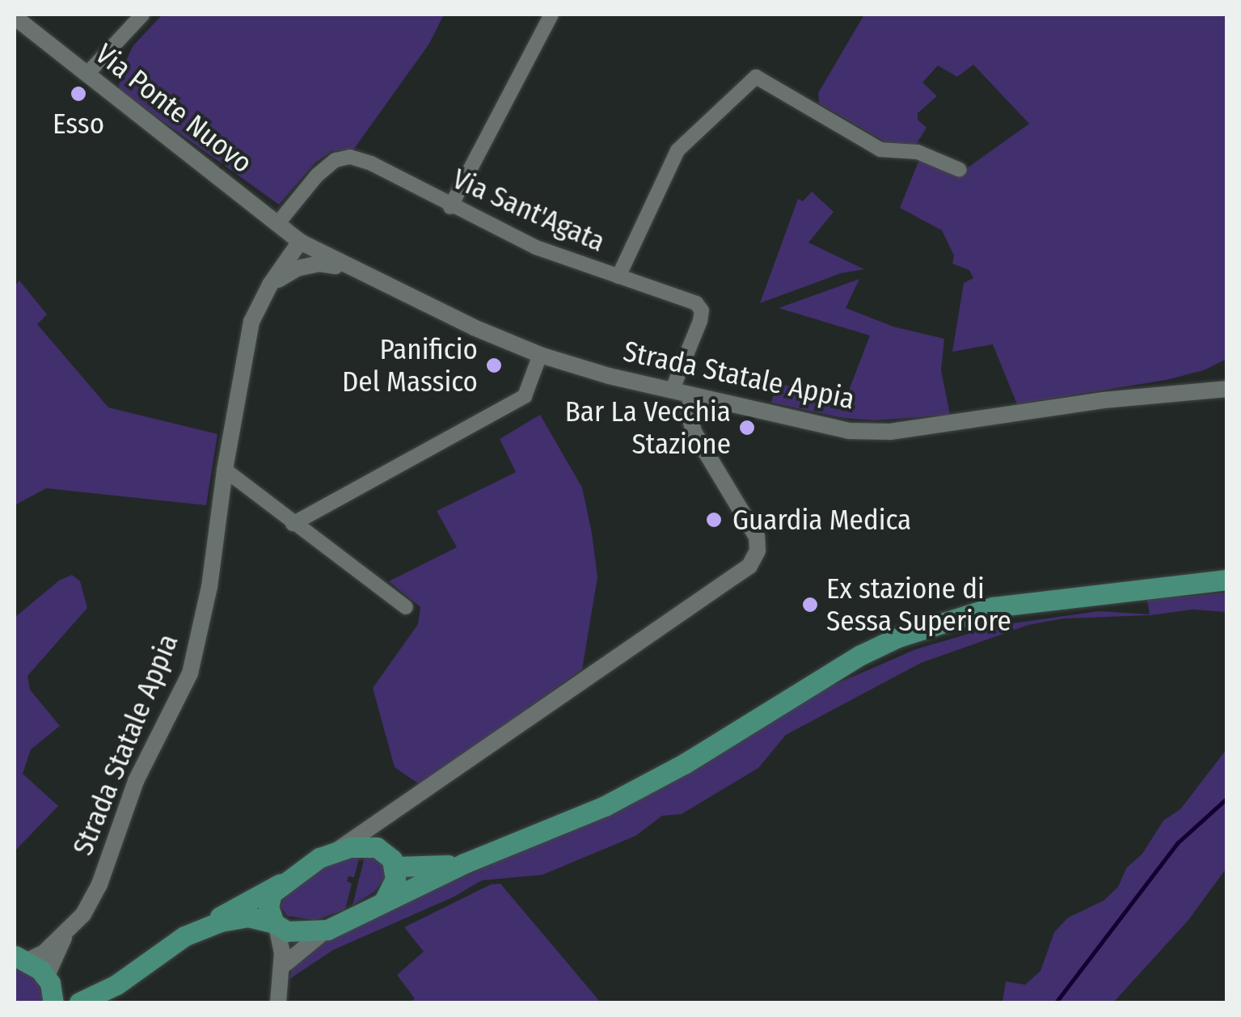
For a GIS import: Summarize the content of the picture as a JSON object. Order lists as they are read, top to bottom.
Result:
{
  "streets": {
    "main road": ["Strada Statale Appia"],
    "street": ["Via Ponte Nuovo", "Via Sant'Agata"]
  },
  "crossings": [
    ["Via Ponte Nuovo", "Via Sant'Agata"],
    ["Via Ponte Nuovo", "Strada Statale Appia"],
    ["Via Sant'Agata", "Strada Statale Appia"]
  ],
  "places": [
    "Esso",
    "Panificio Del Massico",
    "Bar La Vecchia Stazione",
    "Guardia Medica",
    "Ex stazione di Sessa Superiore"
  ]
}
